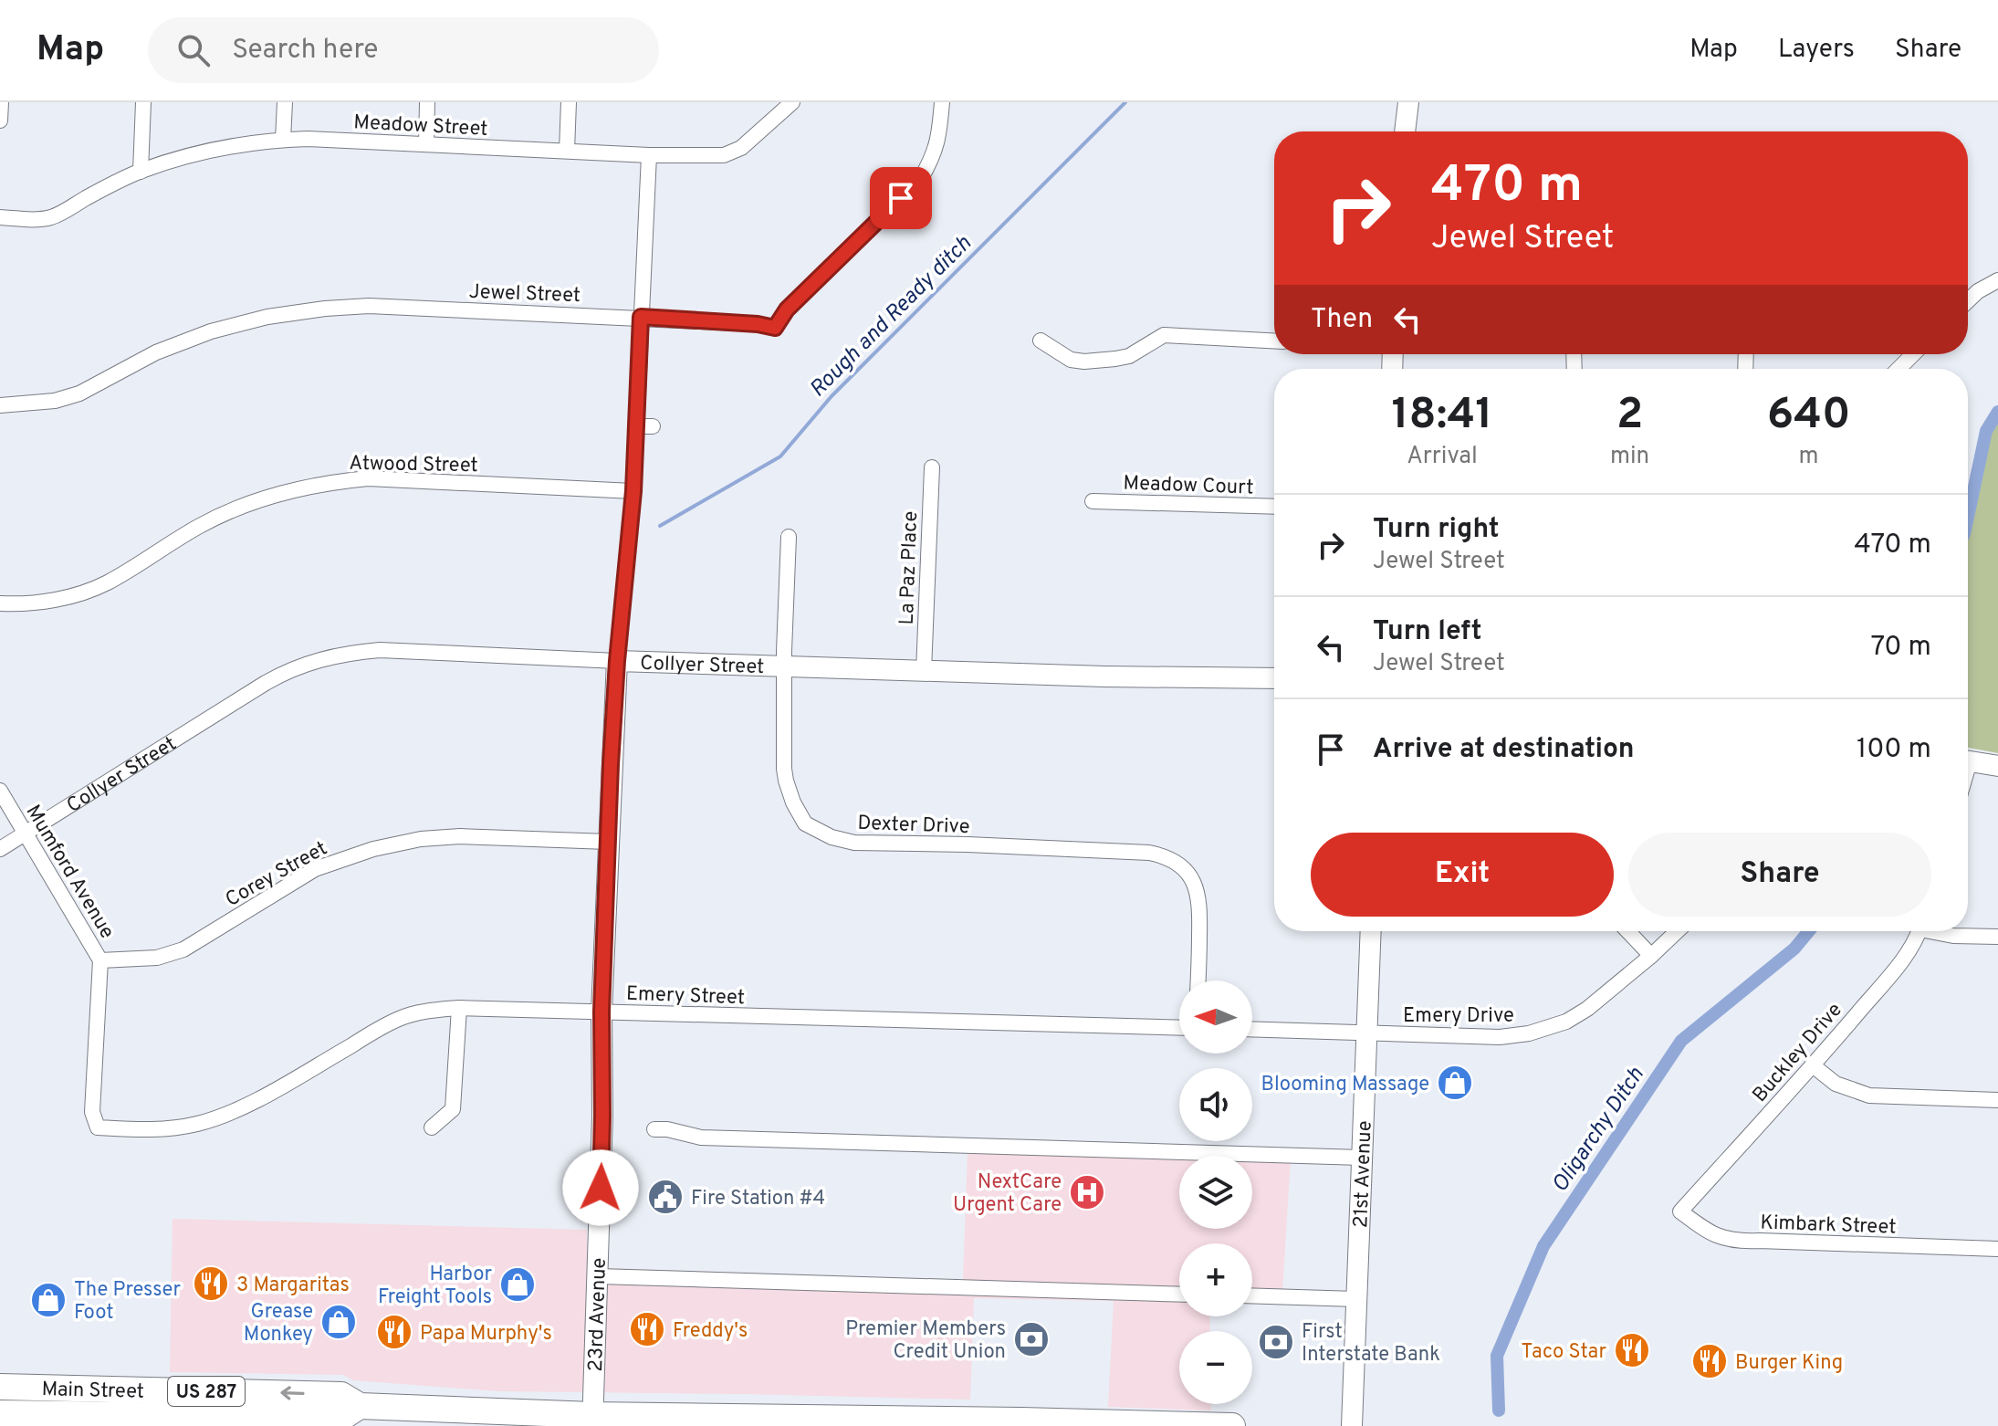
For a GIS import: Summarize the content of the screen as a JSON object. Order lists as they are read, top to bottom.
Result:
{
  "streets": {
    "highway": ["Main Street", "US 287"],
    "street": [
      "Meadow Street",
      "Jewel Street",
      "Atwood Street",
      "Meadow Court",
      "La Paz Place",
      "Collyer Street",
      "Dexter Drive",
      "Mumford Avenue",
      "Corey Street",
      "Emery Street",
      "Emery Drive",
      "Buckley Drive",
      "21st Avenue",
      "Kimbark Street",
      "23rd Avenue"
    ]
  },
  "crossings": [
    ["Meadow Street", "23rd Avenue"],
    ["Jewel Street", "23rd Avenue"],
    ["Atwood Street", "23rd Avenue"],
    ["La Paz Place", "Collyer Street"],
    ["Collyer Street", "Dexter Drive"],
    ["Collyer Street", "Mumford Avenue"],
    ["Collyer Street", "23rd Avenue"],
    ["Mumford Avenue", "Corey Street"],
    ["Mumford Avenue", "Emery Street"],
    ["Corey Street", "23rd Avenue"],
    ["Emery Street", "23rd Avenue"],
    ["Emery Drive", "21st Avenue"],
    ["Buckley Drive", "Kimbark Street"],
    ["23rd Avenue", "Main Street"]
  ],
  "water": ["Rough and Ready ditch", "Oligarchy Ditch"],
  "places": {
    "shop": [
      "Blooming Massage",
      "Harbor Freight Tools",
      "The Presser Foot",
      "Grease Monkey"
    ],
    "hospital": ["NextCare Urgent Care"],
    "public building": ["Fire Station #4"],
    "restaurant": [
      "3 Margaritas",
      "Freddy's",
      "Papa Murphy's",
      "Taco Star",
      "Burger King"
    ],
    "bank": ["Premier Members Credit Union", "First Interstate Bank"]
  },
  "north": "left",
  "page": {
    "header": "Map",
    "search": "Search here",
    "nav": ["Map", "Layers", "Share"],
    "turn": ["470 m", "Jewel Street"],
    "then": "Then",
    "eta": [
      "18:41",
      "Arrival",
      "2",
      "min",
      "640",
      "m"
    ],
    "list": [
      {
        "name": "Turn right",
        "note": "Jewel Street",
        "value": "470 m"
      },
      {
        "name": "Turn left",
        "note": "Jewel Street",
        "value": "70 m"
      },
      {
        "name": "Arrive at destination",
        "value": "100 m"
      }
    ],
    "buttons": ["Exit", "Share"],
    "map_buttons": ["+", "−"]
  }
}
